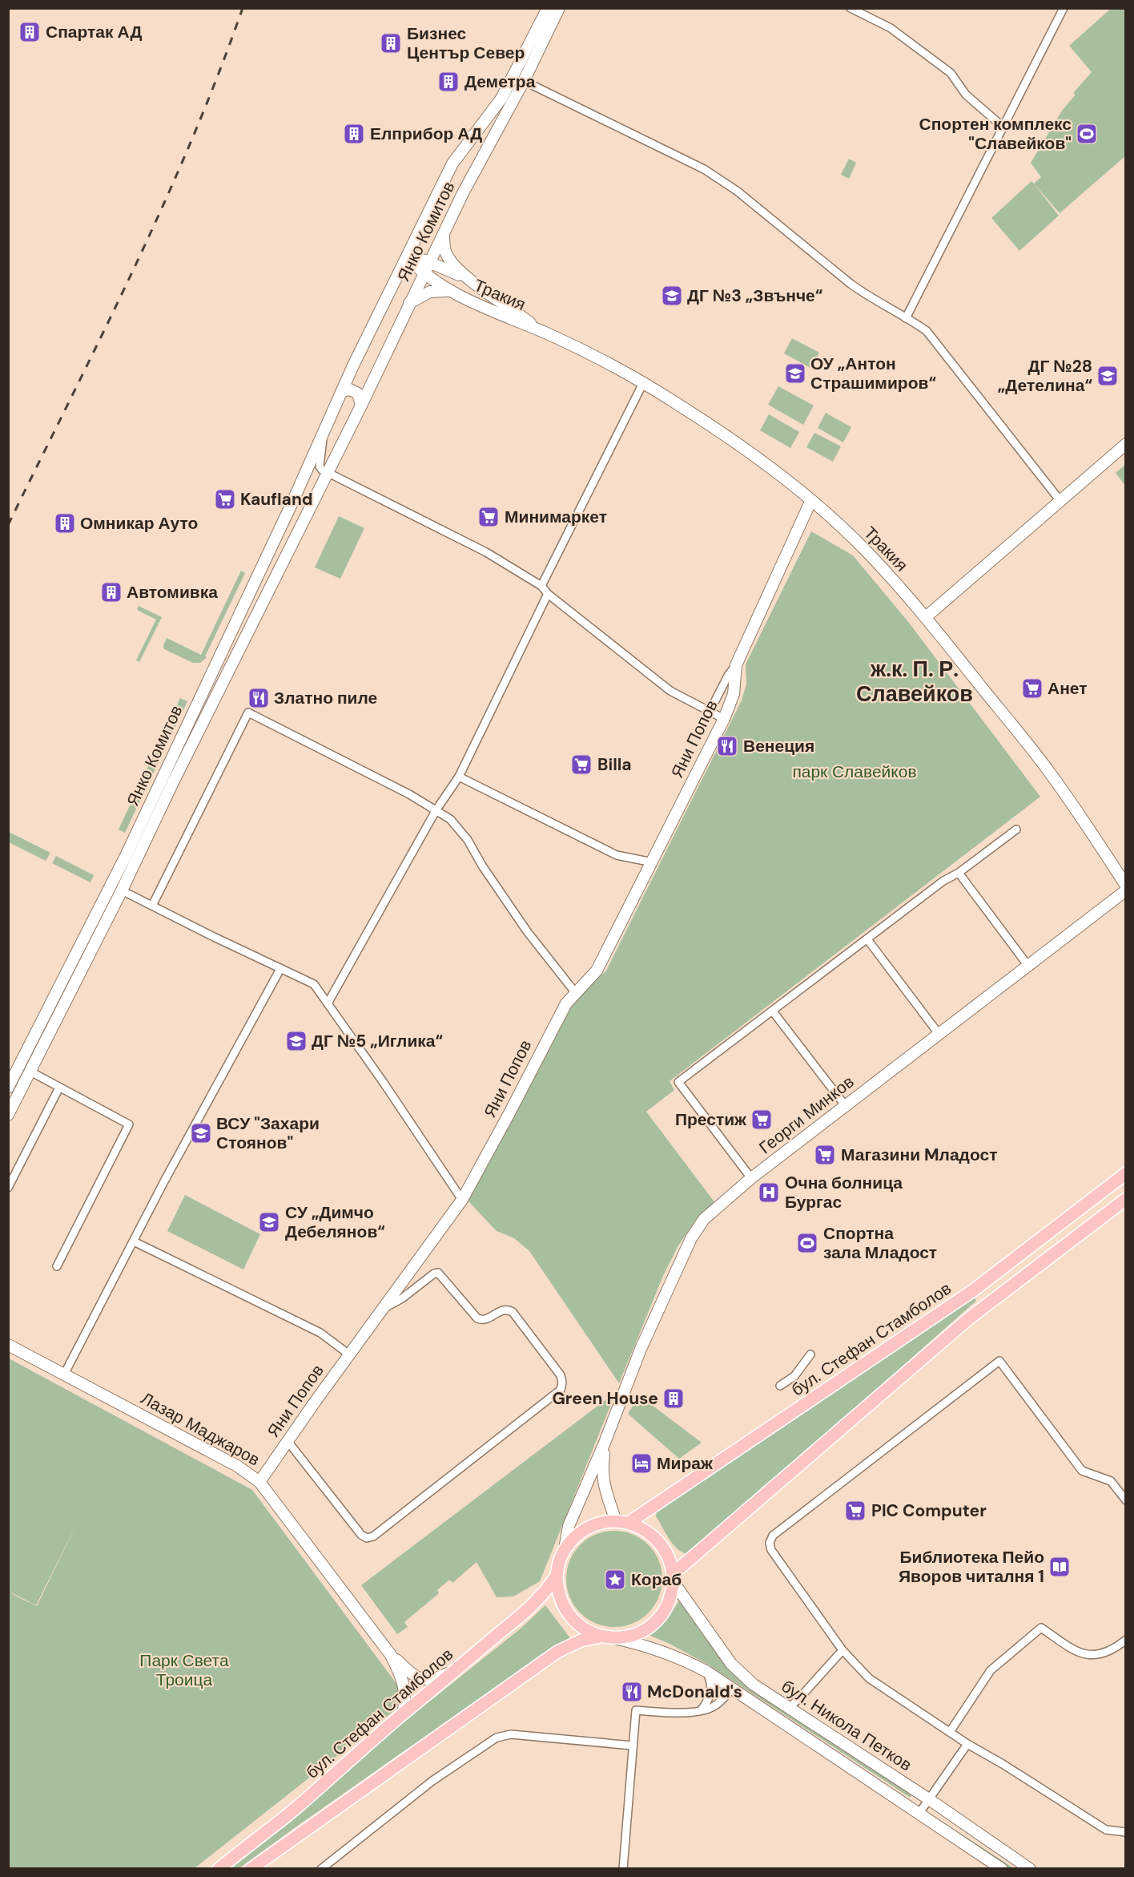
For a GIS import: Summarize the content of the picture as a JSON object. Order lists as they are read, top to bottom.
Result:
{
  "streets": {
    "main road": [
      "Янко Комитов",
      "Тракия",
      "Яни Попов",
      "Георги Минков",
      "бул. Стефан Стамболов",
      "Лазар Маджаров",
      "бул. Никола Петков"
    ]
  },
  "crossings": [
    ["Янко Комитов", "Тракия"],
    ["Тракия", "Яни Попов"],
    ["Яни Попов", "Лазар Маджаров"],
    ["Георги Минков", "бул. Стефан Стамболов"],
    ["Георги Минков", "бул. Никола Петков"],
    ["бул. Стефан Стамболов", "Лазар Маджаров"],
    ["бул. Стефан Стамболов", "бул. Никола Петков"]
  ],
  "districts": ["ж.к. П. Р. Славейков"],
  "parks": ["парк Славейков", "Парк Света Троица"],
  "places": {
    "building": [
      "Спартак АД",
      "Бизнес Център Север",
      "Деметра",
      "Елприбор АД",
      "Омникар Ауто",
      "Автомивка",
      "Green House"
    ],
    "sports": ["Спортен комплекс \"Славейков\"", "Спортна зала Младост"],
    "school or university": [
      "ДГ №3 „Звънче“",
      "ОУ „Антон Страшимиров“",
      "ДГ №28 „Детелина“",
      "ДГ №5 „Иглика“",
      "ВСУ \"Захари Стоянов\"",
      "СУ „Димчо Дебелянов“"
    ],
    "supermarket": [
      "Kaufland",
      "Минимаркет",
      "Анет",
      "Billa",
      "Престиж",
      "Магазини Mладост",
      "PIC Computer"
    ],
    "restaurant": ["Златно пиле", "Венеция", "McDonald's"],
    "hospital": ["Oчна болница Бургас"],
    "hotel": ["Мираж"],
    "library": ["Библиотека Пейо Яворов читалня 1"],
    "place": ["Кораб"]
  }
}
